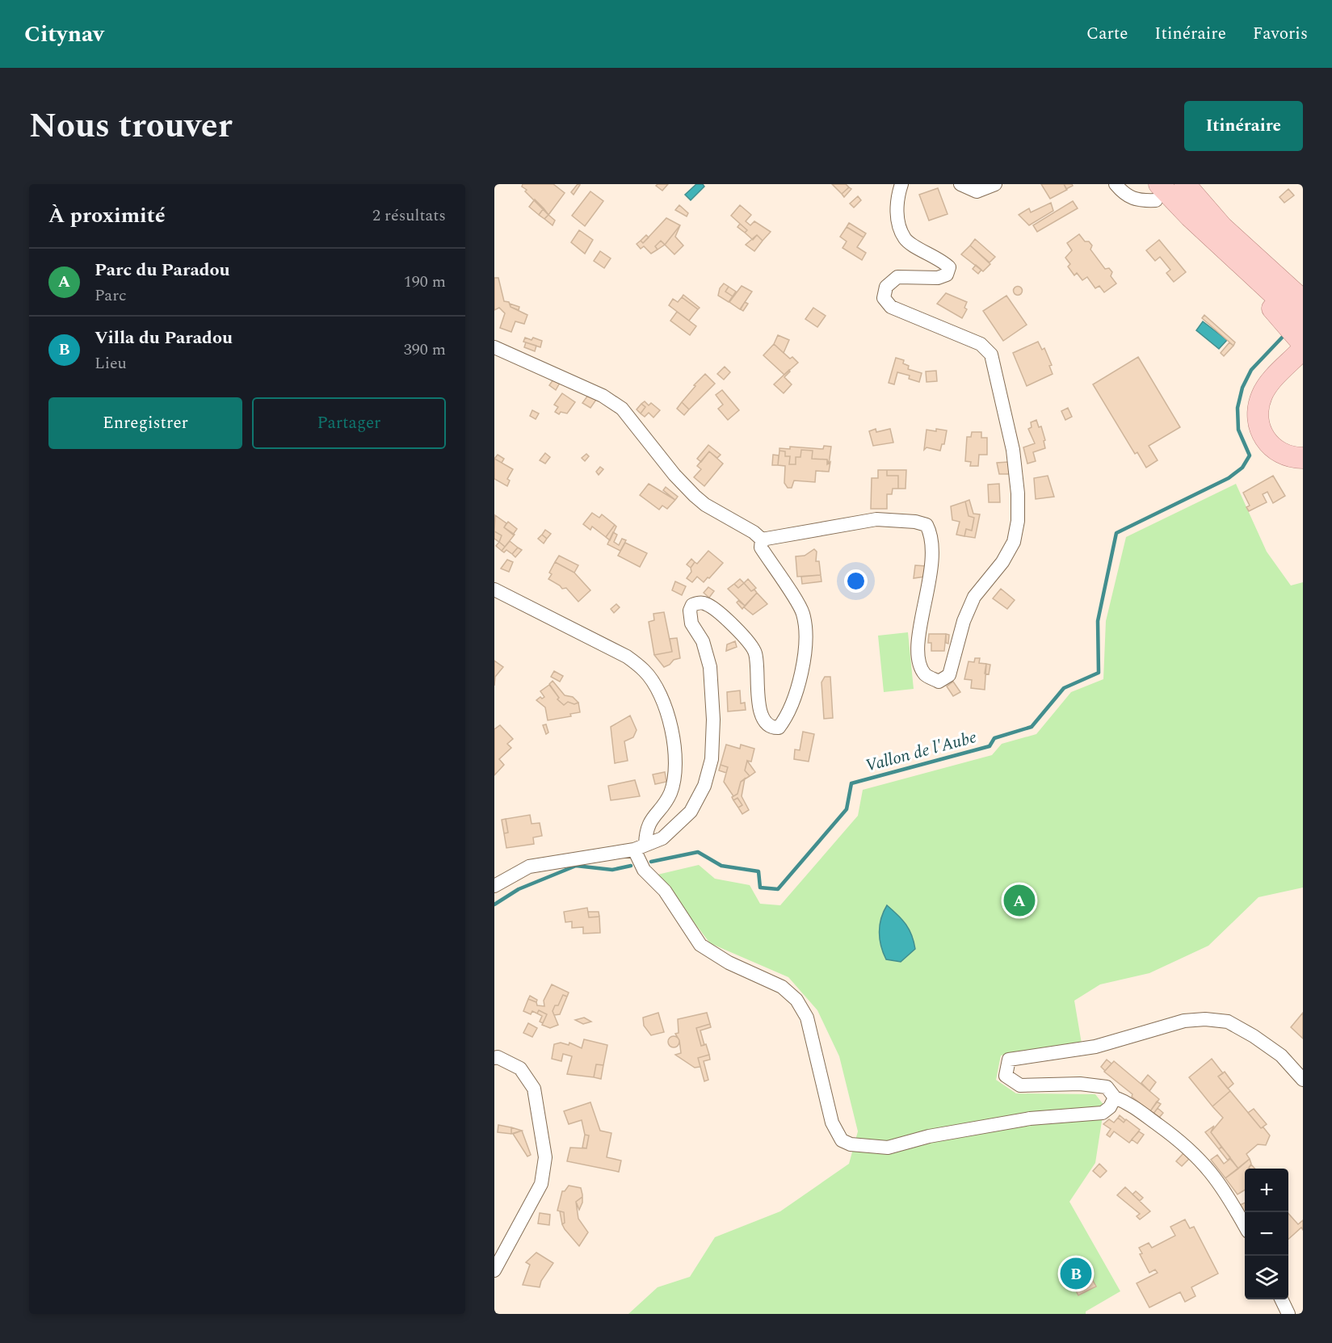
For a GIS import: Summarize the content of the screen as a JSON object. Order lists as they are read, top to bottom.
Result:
{
  "water": ["Vallon de l'Aube"],
  "page": {
    "header": "Citynav",
    "nav": ["Carte", "Itinéraire", "Favoris"],
    "title": "Nous trouver",
    "buttons": [
      "Itinéraire",
      ["Enregistrer", "Partager"]
    ],
    "heading": ["À proximité", "2 résultats"],
    "list": [
      {
        "mark": "A",
        "name": "Parc du Paradou",
        "note": "Parc",
        "value": "190 m"
      },
      {
        "mark": "B",
        "name": "Villa du Paradou",
        "note": "Lieu",
        "value": "390 m"
      }
    ],
    "pins": ["A", "B"],
    "map_buttons": ["+", "−"]
  }
}
